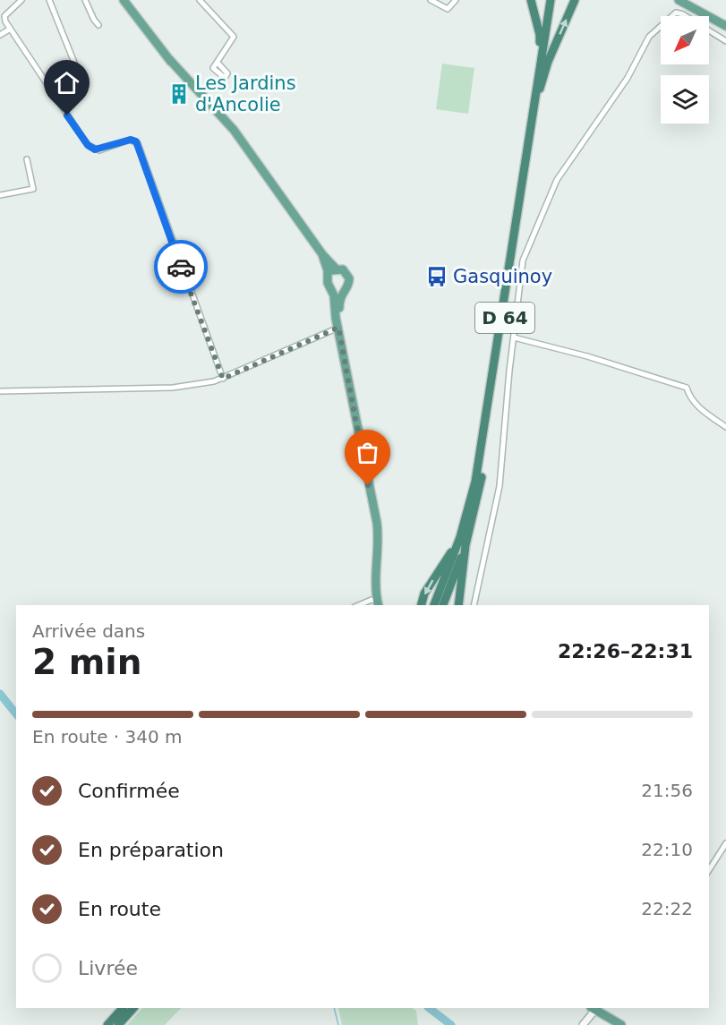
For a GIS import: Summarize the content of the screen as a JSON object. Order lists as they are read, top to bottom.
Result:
{
  "streets": {
    "highway": ["D 64"]
  },
  "places": {
    "building": ["Les Jardins d'Ancolie"],
    "bus stop": ["Gasquinoy"]
  },
  "north": "bottom left",
  "page": {
    "heading": ["2 min", "Arrivée dans", "22:26–22:31"],
    "bar": "En route · 340 m",
    "list": [
      ["Confirmée", "21:56"],
      ["En préparation", "22:10"],
      ["En route", "22:22"],
      "Livrée"
    ]
  }
}
